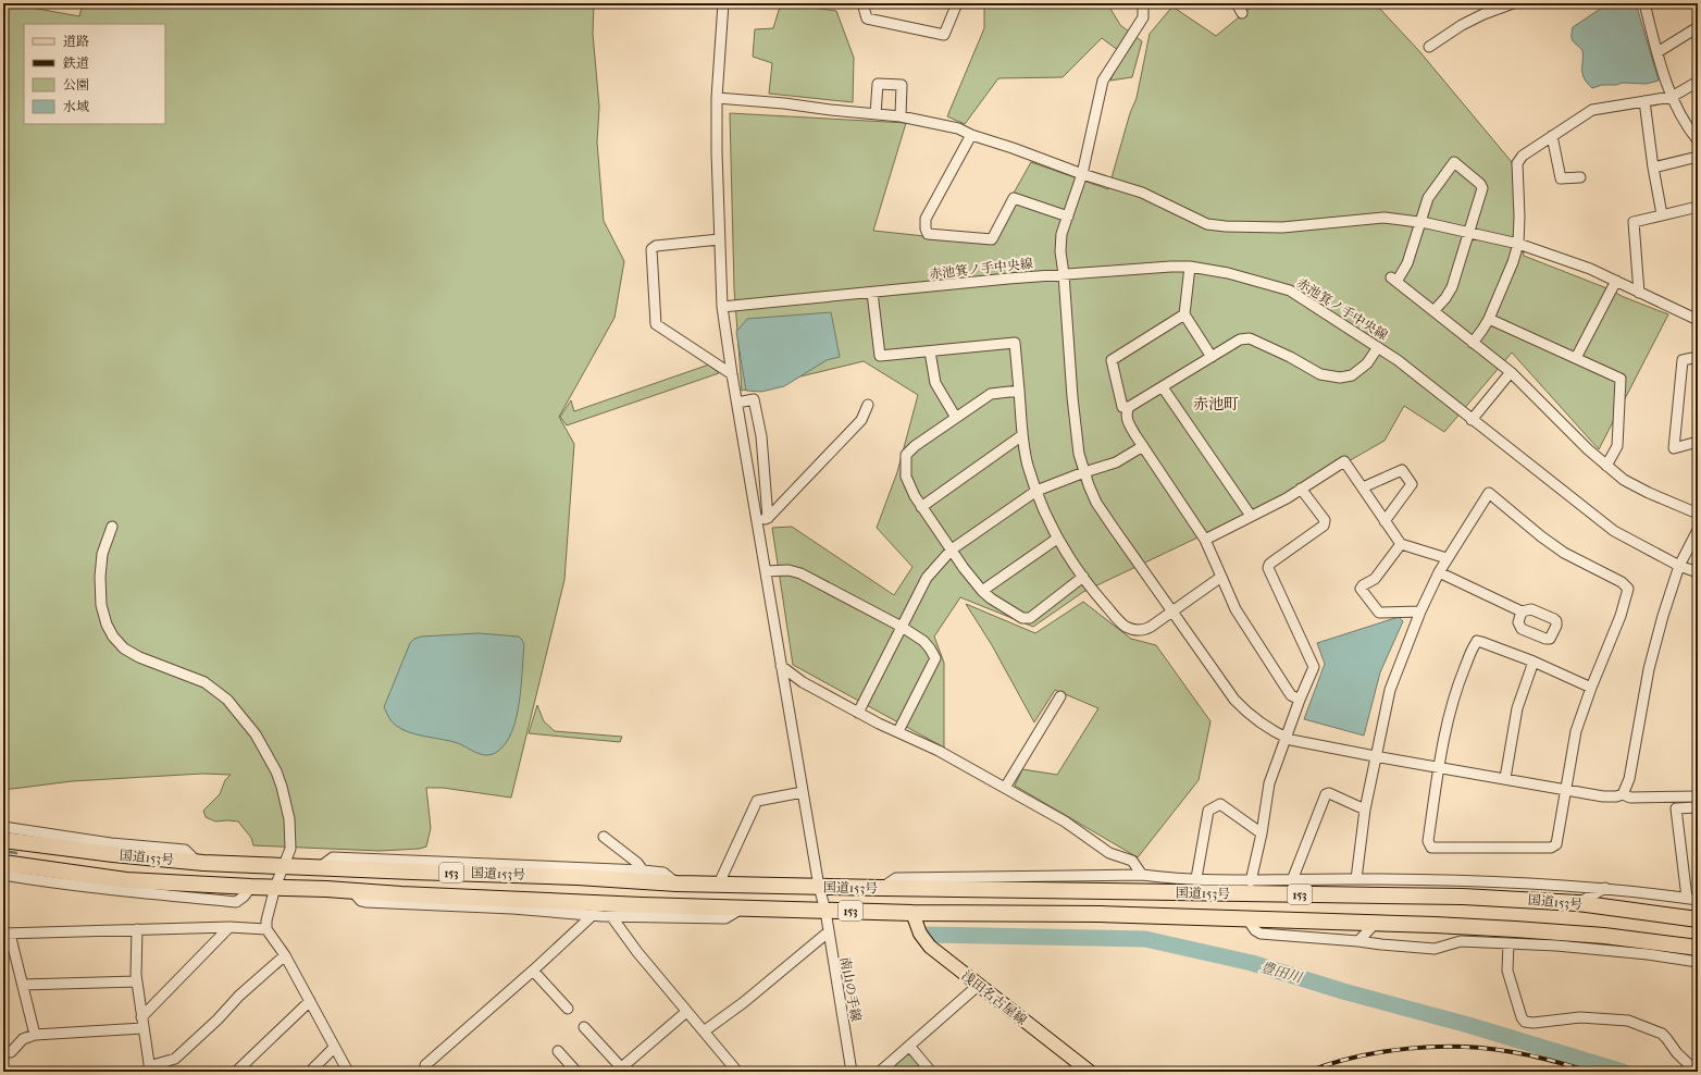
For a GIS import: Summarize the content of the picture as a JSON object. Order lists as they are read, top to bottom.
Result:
{
  "streets": {
    "highway": ["国道153号", "153"],
    "main road": ["浅田名古屋線"],
    "street": ["赤池箕ノ手中央線", "南山の手線"]
  },
  "crossings": [
    ["赤池箕ノ手中央線", "南山の手線"],
    ["国道153号", "南山の手線"],
    ["国道153号", "浅田名古屋線"]
  ],
  "districts": ["赤池町"],
  "water": ["豊田川"],
  "legend": [
    "道路",
    "鉄道",
    "公園",
    "水域"
  ]
}
